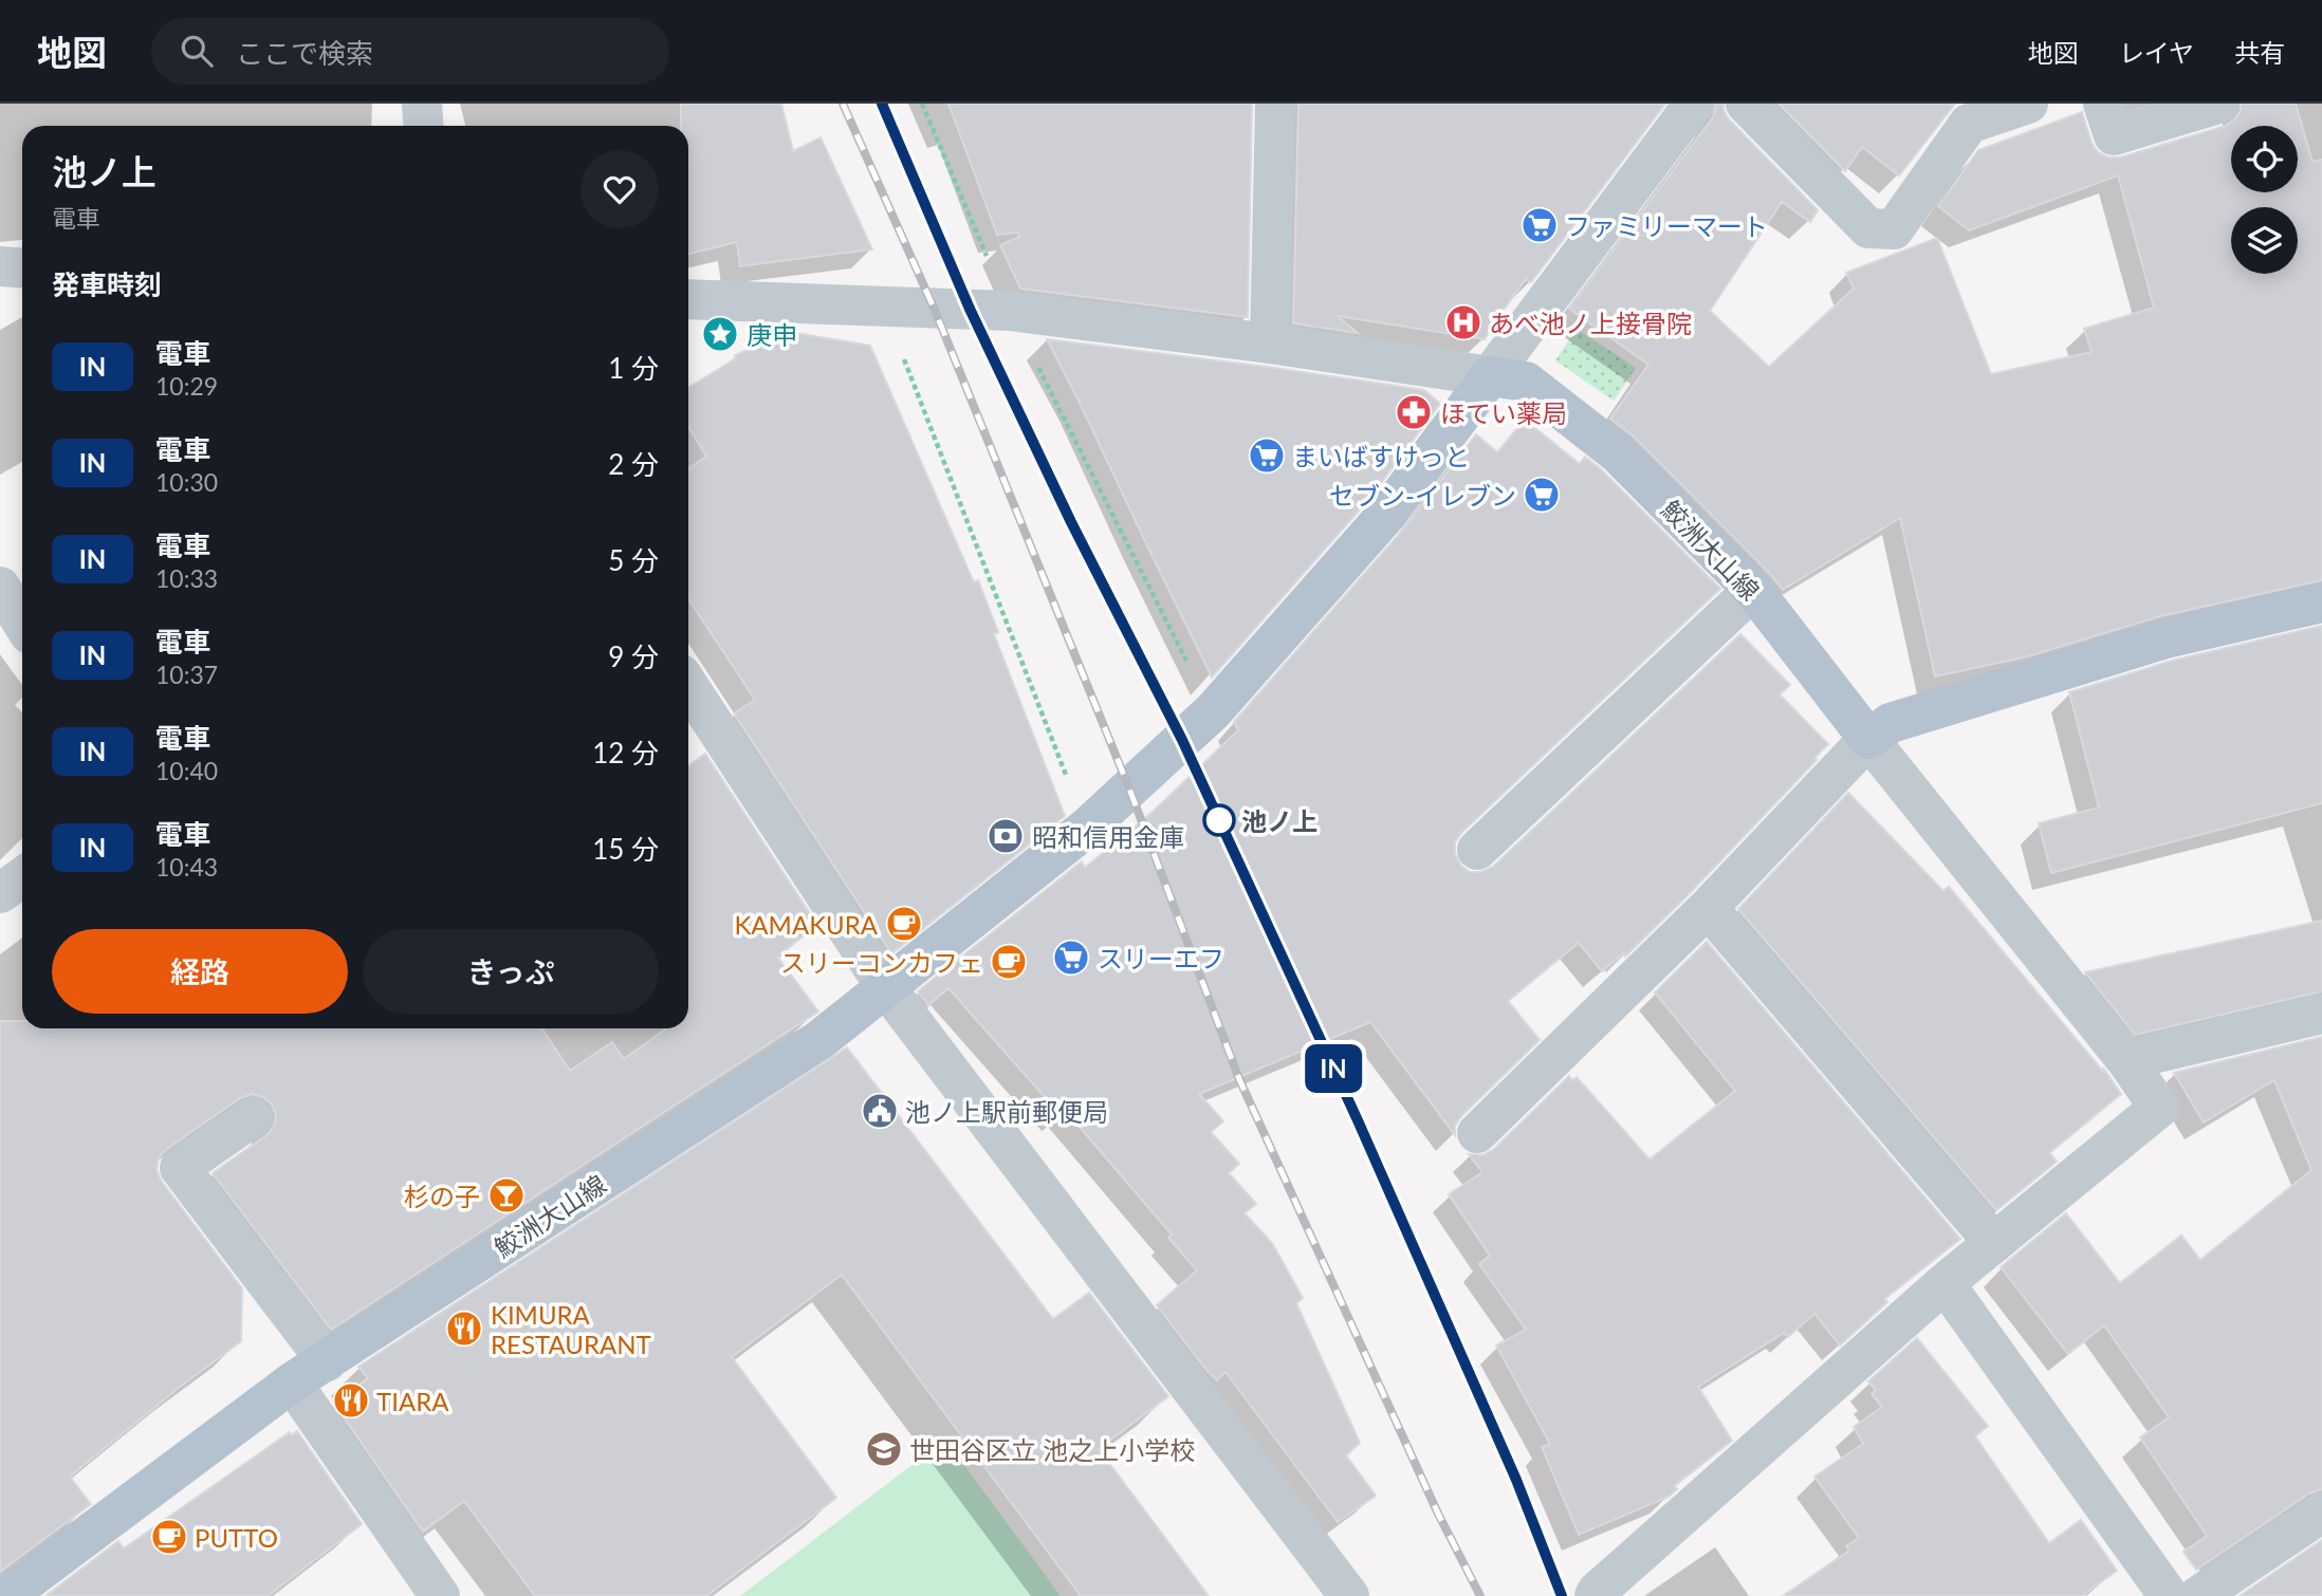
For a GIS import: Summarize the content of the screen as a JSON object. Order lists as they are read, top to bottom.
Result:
{
  "streets": {
    "main road": ["鮫洲大山線"]
  },
  "places": {
    "supermarket": [
      "ファミリーマート",
      "まいばすけっと",
      "セブン-イレブン",
      "スリーエフ"
    ],
    "hospital": ["あべ池ノ上接骨院"],
    "place": ["庚申"],
    "pharmacy": ["ほてい薬局"],
    "other": ["池ノ上"],
    "bank": ["昭和信用金庫"],
    "cafe": ["KAMAKURA", "スリーコンカフェ", "PUTTO"],
    "public building": ["池ノ上駅前郵便局"],
    "bar": ["杉の子"],
    "restaurant": ["KIMURA RESTAURANT", "TIARA"],
    "school or university": ["世田谷区立 池之上小学校"]
  },
  "page": {
    "header": "地図",
    "search": "ここで検索",
    "nav": ["地図", "レイヤ", "共有"],
    "on_map": "IN",
    "heading": [
      ["池ノ上", "電車"],
      "発車時刻"
    ],
    "list": [
      {
        "mark": "IN",
        "name": "電車",
        "note": "10:29",
        "value": "1 分"
      },
      {
        "mark": "IN",
        "name": "電車",
        "note": "10:30",
        "value": "2 分"
      },
      {
        "mark": "IN",
        "name": "電車",
        "note": "10:33",
        "value": "5 分"
      },
      {
        "mark": "IN",
        "name": "電車",
        "note": "10:37",
        "value": "9 分"
      },
      {
        "mark": "IN",
        "name": "電車",
        "note": "10:40",
        "value": "12 分"
      },
      {
        "mark": "IN",
        "name": "電車",
        "note": "10:43",
        "value": "15 分"
      }
    ],
    "buttons": ["経路", "きっぷ"]
  }
}
